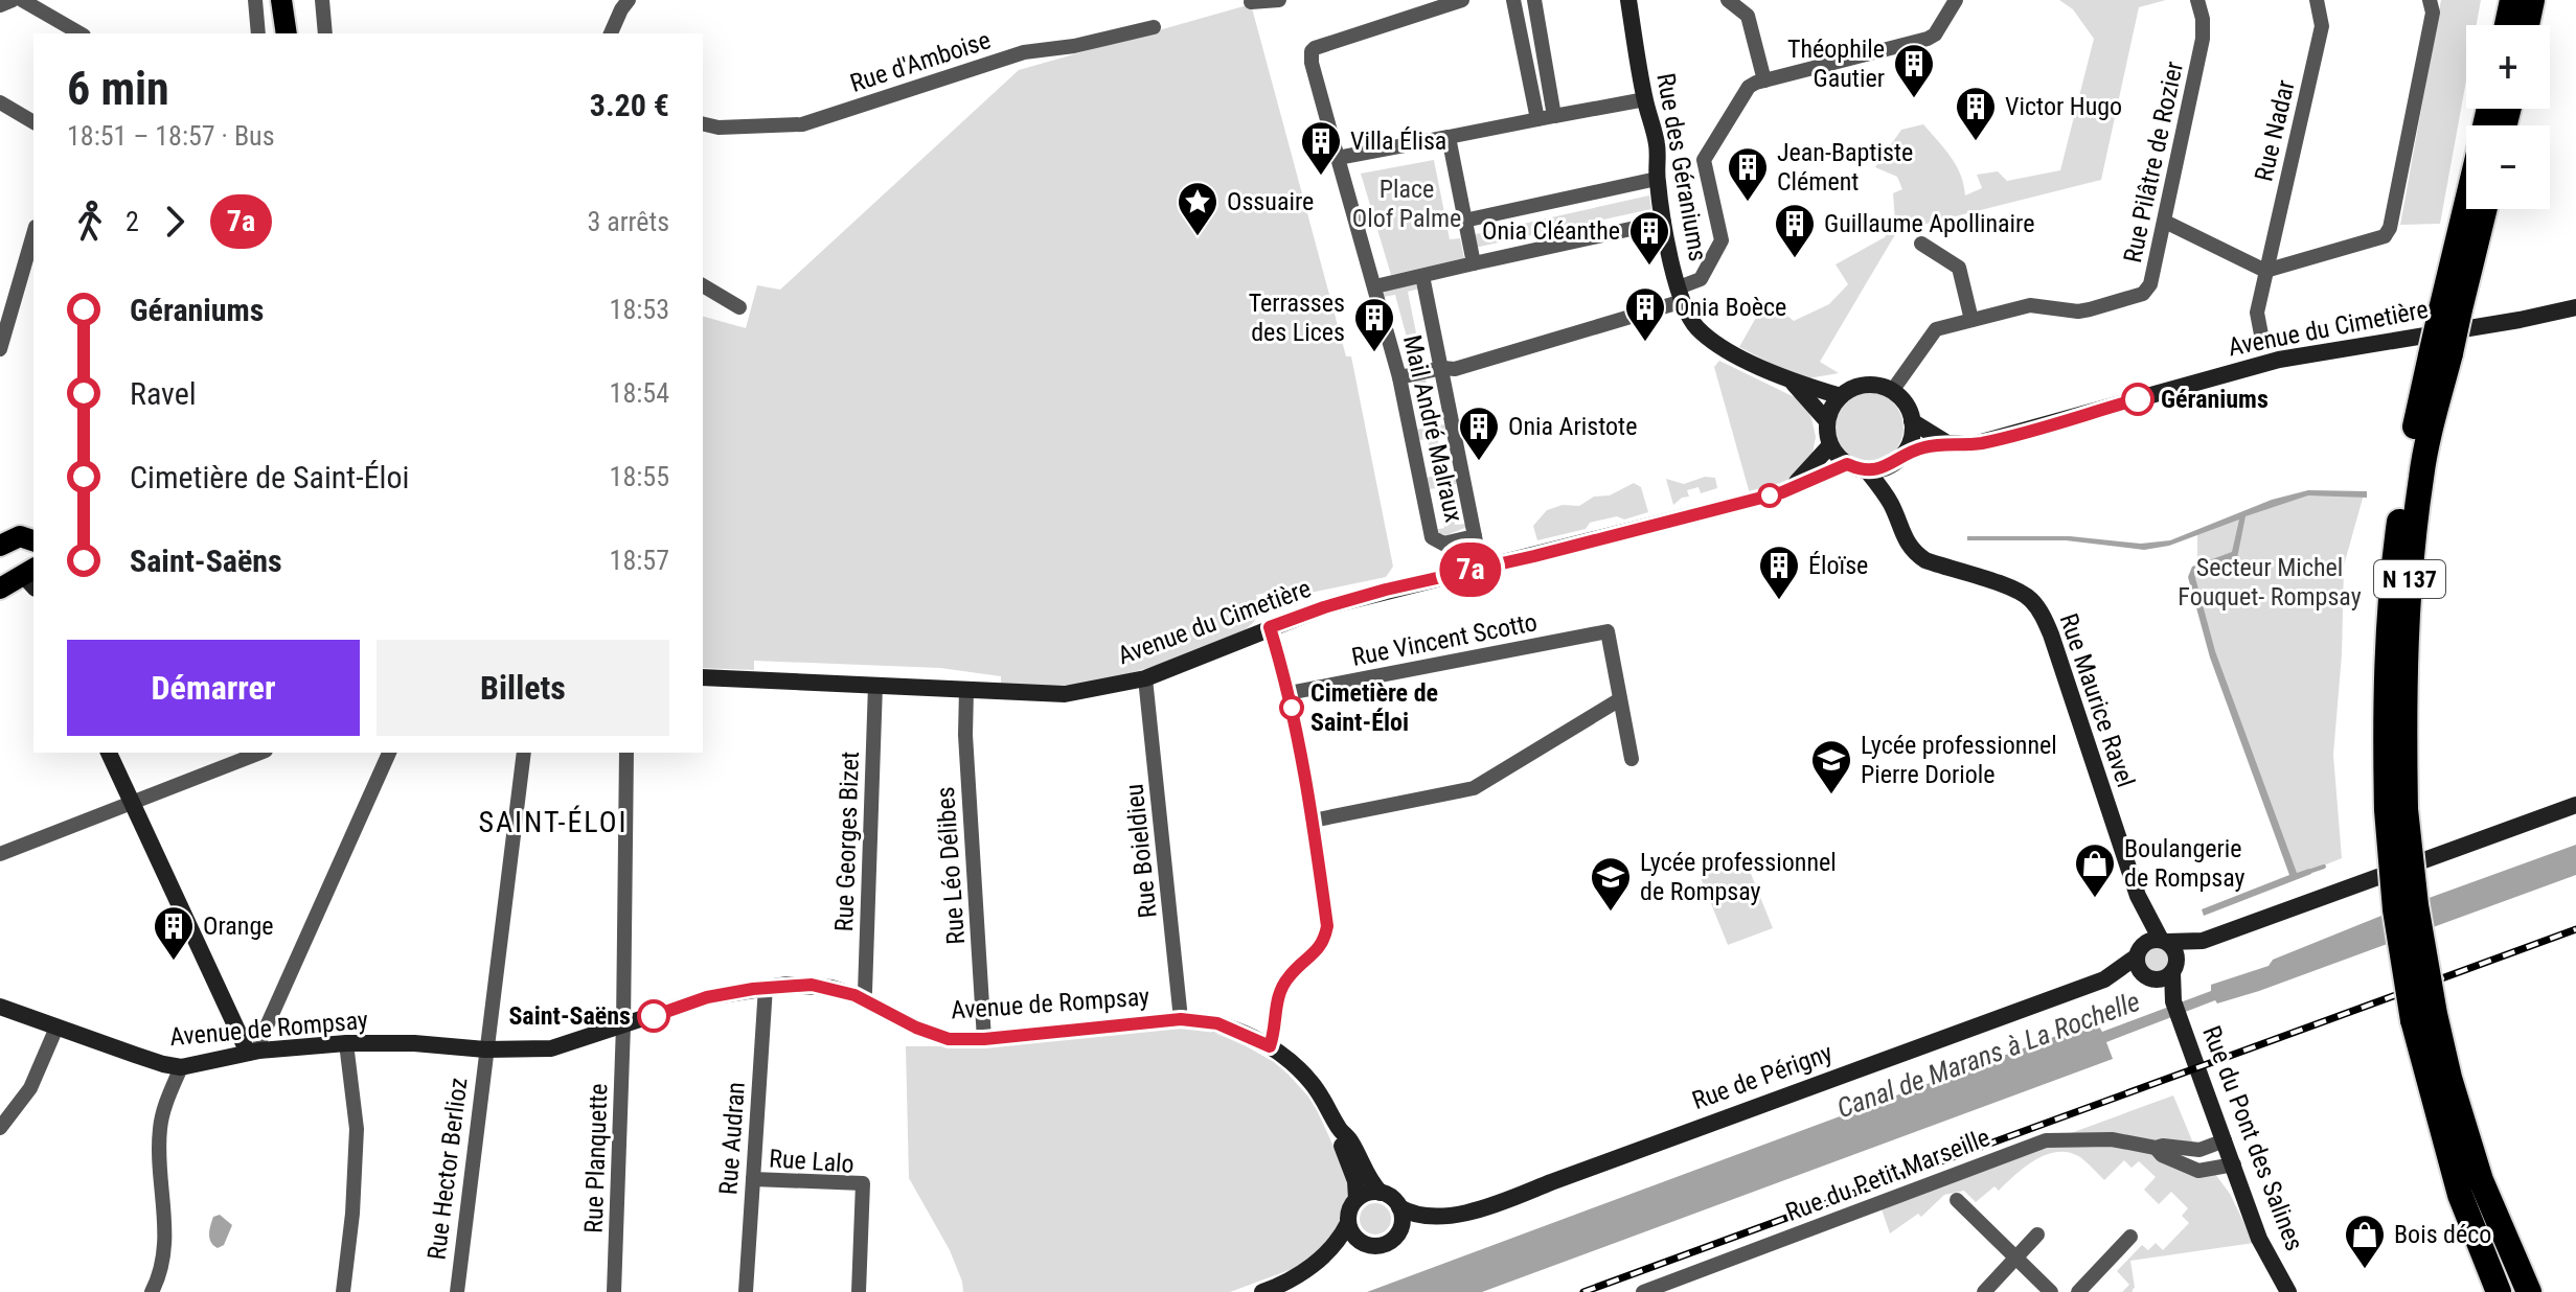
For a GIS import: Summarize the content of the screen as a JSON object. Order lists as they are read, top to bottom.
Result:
{
  "streets": {
    "highway": ["N 137"],
    "street": [
      "Rue d'Amboise",
      "Rue Nadar",
      "Rue Pilâtre de Rozier",
      "Rue des Géraniums",
      "Avenue du Cimetière",
      "Mail André Malraux",
      "Rue Vincent Scotto",
      "Rue Maurice Ravel",
      "Rue Georges Bizet",
      "Rue Boieldieu",
      "Rue Léo Délibes",
      "Avenue de Rompsay",
      "Rue de Périgny",
      "Rue Audran",
      "Rue du Pont des Salines",
      "Rue Planquette",
      "Rue Lalo",
      "Rue Hector Berlioz",
      "Rue du Petit Marseille"
    ]
  },
  "crossings": [
    ["Rue Pilâtre de Rozier", "Rue des Géraniums"],
    ["Rue Pilâtre de Rozier", "Avenue du Cimetière"],
    ["Rue Pilâtre de Rozier", "Rue Maurice Ravel"],
    ["Rue des Géraniums", "Avenue du Cimetière"],
    ["Rue des Géraniums", "Rue Maurice Ravel"],
    ["Avenue du Cimetière", "Mail André Malraux"],
    ["Avenue du Cimetière", "Rue Maurice Ravel"],
    ["Avenue du Cimetière", "Rue Georges Bizet"],
    ["Avenue du Cimetière", "Rue Boieldieu"],
    ["Avenue du Cimetière", "Rue Léo Délibes"],
    ["Rue Maurice Ravel", "Rue de Périgny"],
    ["Rue Maurice Ravel", "Rue du Pont des Salines"],
    ["Rue Georges Bizet", "Avenue de Rompsay"],
    ["Rue Boieldieu", "Avenue de Rompsay"],
    ["Rue Léo Délibes", "Avenue de Rompsay"],
    ["Avenue de Rompsay", "Rue de Périgny"],
    ["Avenue de Rompsay", "Rue Audran"],
    ["Avenue de Rompsay", "Rue Planquette"],
    ["Avenue de Rompsay", "Rue Hector Berlioz"],
    ["Rue de Périgny", "Rue du Pont des Salines"],
    ["Rue Audran", "Rue Lalo"],
    ["Rue du Pont des Salines", "Rue du Petit Marseille"]
  ],
  "districts": ["SAINT-ÉLOI"],
  "water": ["Canal de Marans à La Rochelle"],
  "parks": ["Place Olof Palme", "Secteur Michel Fouquet- Rompsay"],
  "places": {
    "building": [
      "Théophile Gautier",
      "Victor Hugo",
      "Villa Élisa",
      "Jean-Baptiste Clément",
      "Guillaume Apollinaire",
      "Onia Cléanthe",
      "Onia Boèce",
      "Terrasses des Lices",
      "Onia Aristote",
      "Éloïse",
      "Orange"
    ],
    "place": ["Ossuaire"],
    "other": ["Géraniums", "Cimetière de Saint-Éloi", "Saint-Saëns"],
    "school or university": ["Lycée professionnel Pierre Doriole", "Lycée professionnel de Rompsay"],
    "shop": ["Boulangerie de Rompsay", "Bois déco"]
  },
  "lines": ["bus line 7a"],
  "page": {
    "on_map": "7a",
    "map_buttons": ["+", "−"],
    "heading": ["6 min", "18:51 – 18:57 · Bus", "3.20 €"],
    "legs": ["2", "7a", "3 arrêts"],
    "list": [
      {
        "name": "Géraniums",
        "value": "18:53"
      },
      {
        "name": "Ravel",
        "value": "18:54"
      },
      {
        "name": "Cimetière de Saint-Éloi",
        "value": "18:55"
      },
      {
        "name": "Saint-Saëns",
        "value": "18:57"
      }
    ],
    "buttons": ["Démarrer", "Billets"]
  }
}
